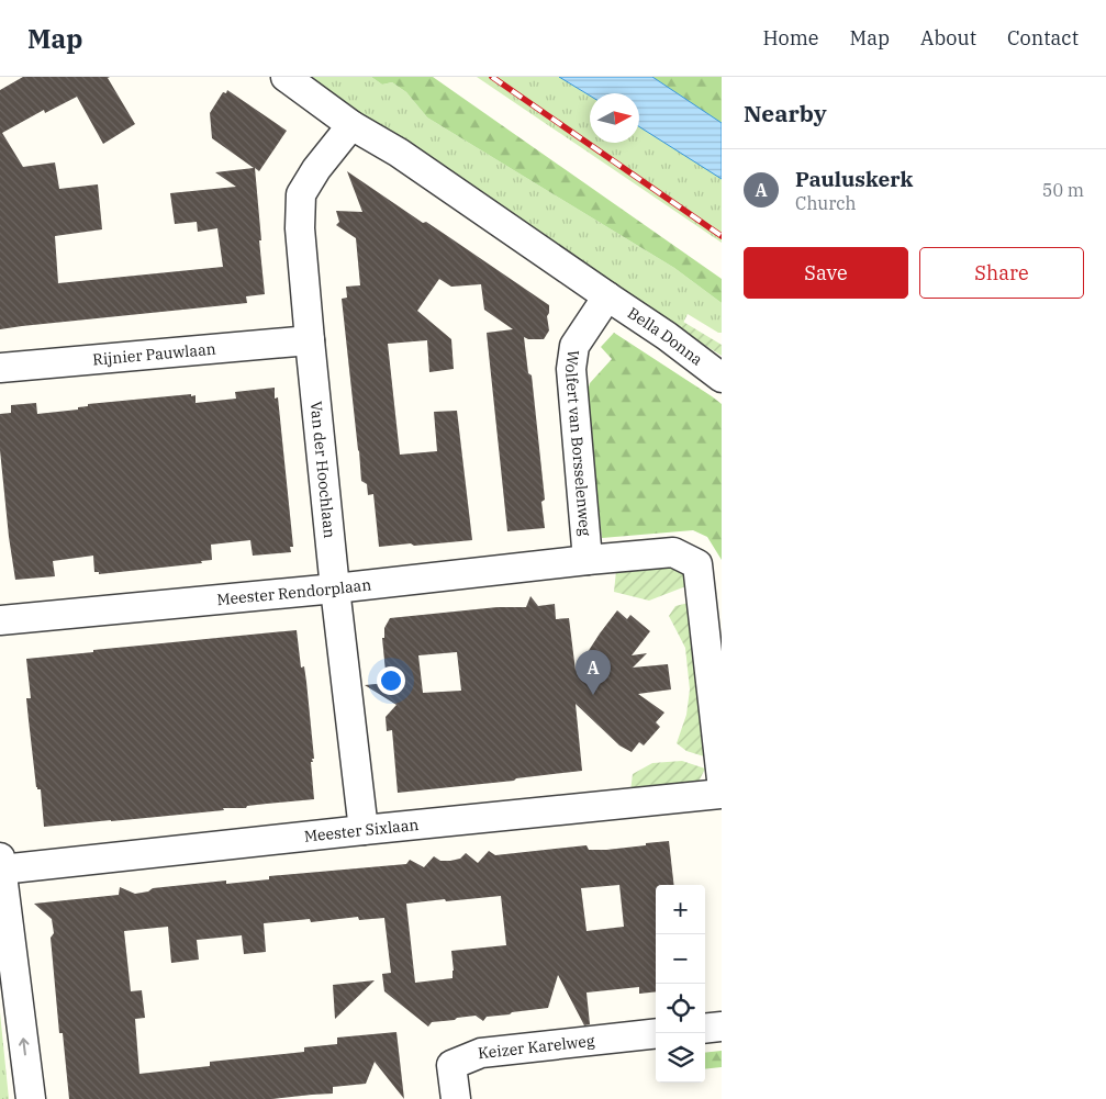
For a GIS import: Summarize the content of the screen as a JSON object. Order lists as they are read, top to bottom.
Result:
{
  "streets": {
    "street": [
      "Bella Donna",
      "Rijnier Pauwlaan",
      "Wolfert van Borsselenweg",
      "Van der Hoochlaan",
      "Meester Rendorplaan",
      "Meester Sixlaan",
      "Keizer Karelweg"
    ]
  },
  "crossings": [
    ["Bella Donna", "Wolfert van Borsselenweg"],
    ["Rijnier Pauwlaan", "Van der Hoochlaan"],
    ["Wolfert van Borsselenweg", "Meester Rendorplaan"],
    ["Van der Hoochlaan", "Meester Rendorplaan"],
    ["Van der Hoochlaan", "Meester Sixlaan"]
  ],
  "north": "right",
  "page": {
    "header": "Map",
    "nav": [
      "Home",
      "Map",
      "About",
      "Contact"
    ],
    "heading": "Nearby",
    "list": [
      {
        "mark": "A",
        "name": "Pauluskerk",
        "note": "Church",
        "value": "50 m"
      }
    ],
    "buttons": ["Save", "Share"],
    "pins": "A",
    "map_buttons": ["+", "−"]
  }
}
